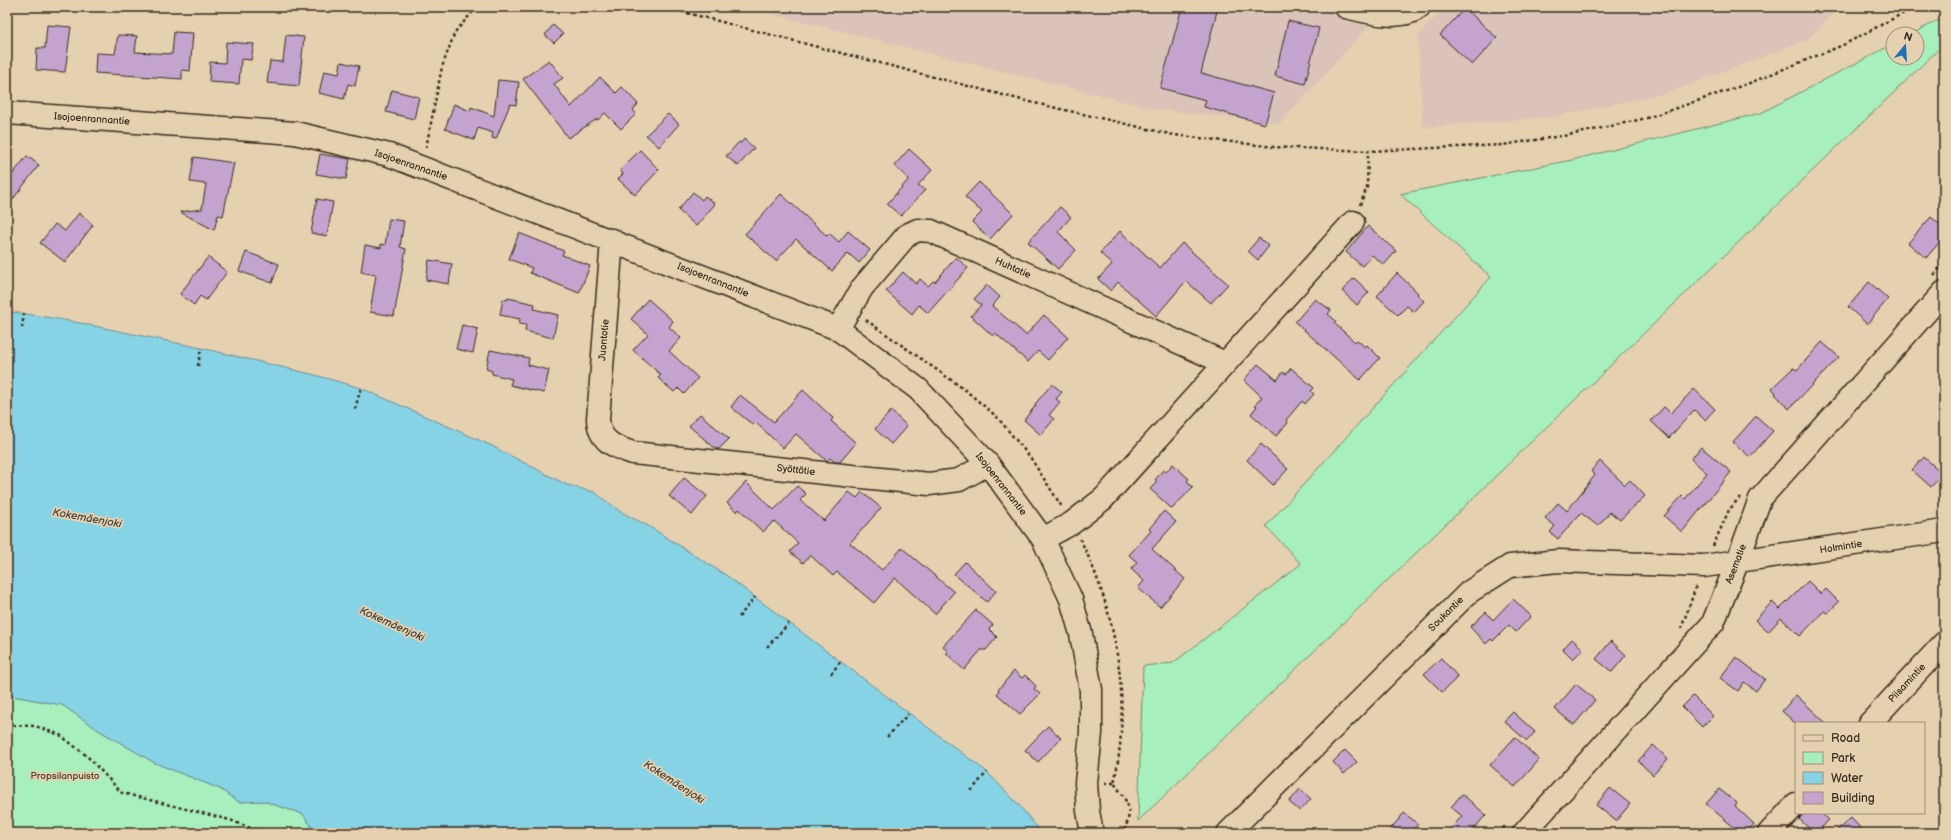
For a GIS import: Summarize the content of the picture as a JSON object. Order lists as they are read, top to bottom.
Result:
{
  "streets": {
    "street": [
      "Isojoenrannantie",
      "Huhtatie",
      "Juontotie",
      "Syöttötie",
      "Holmintie",
      "Asematie",
      "Soukantie",
      "Piisamintie"
    ]
  },
  "crossings": [
    ["Isojoenrannantie", "Huhtatie"],
    ["Isojoenrannantie", "Juontotie"],
    ["Isojoenrannantie", "Syöttötie"],
    ["Juontotie", "Syöttötie"],
    ["Holmintie", "Asematie"],
    ["Holmintie", "Soukantie"],
    ["Asematie", "Soukantie"]
  ],
  "water": ["Kokemäenjoki"],
  "parks": ["Propsilanpuisto"],
  "legend": [
    "Road",
    "Park",
    "Water",
    "Building"
  ],
  "north": "top"
}
